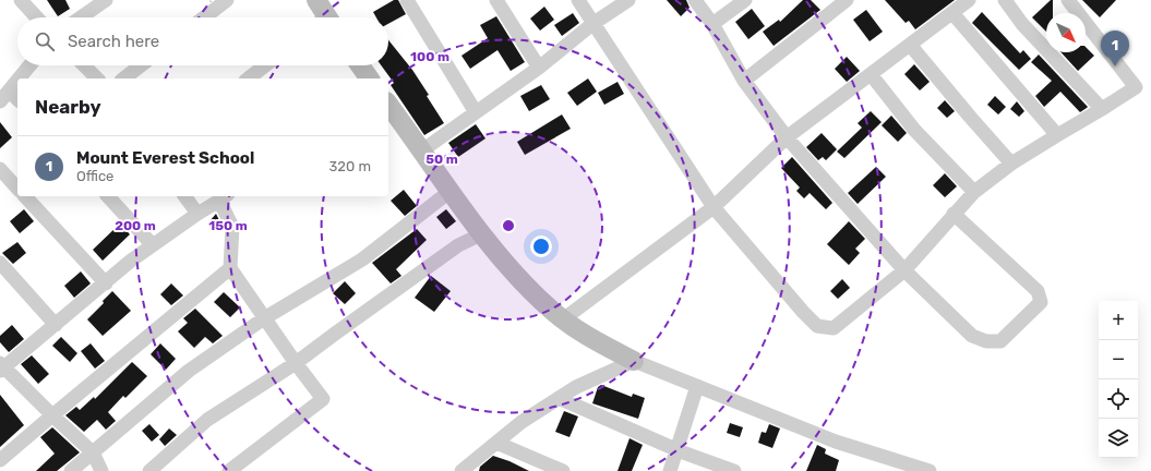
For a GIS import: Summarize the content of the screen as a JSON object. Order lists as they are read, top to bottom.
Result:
{
  "north": "bottom right",
  "page": {
    "search": "Search here",
    "pins": "1",
    "heading": "Nearby",
    "list": [
      {
        "mark": "1",
        "name": "Mount Everest School",
        "note": "Office",
        "value": "320 m"
      }
    ],
    "map_buttons": ["+", "−"]
  },
  "rings": [
    "100 m",
    "50 m",
    "200 m",
    "150 m"
  ]
}
